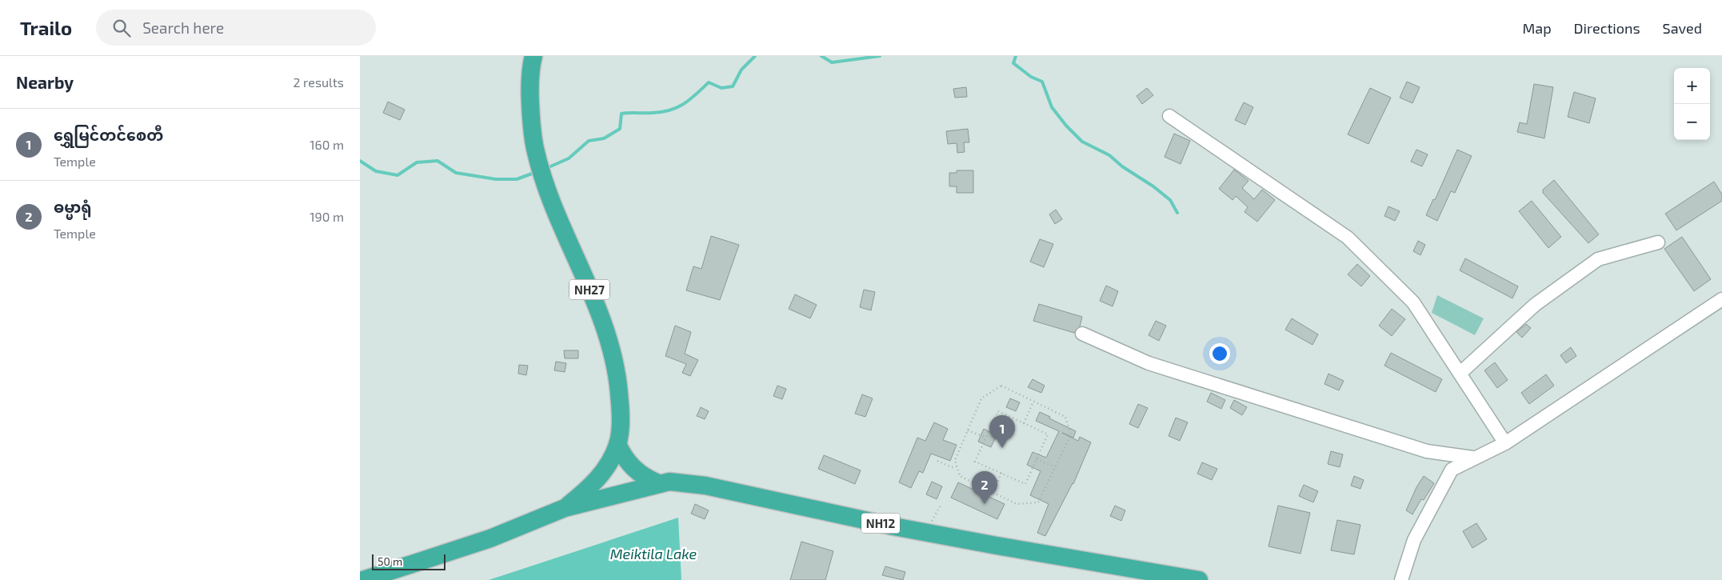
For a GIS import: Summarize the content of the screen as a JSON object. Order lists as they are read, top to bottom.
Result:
{
  "streets": {
    "highway": ["NH27", "NH12"]
  },
  "crossings": [
    ["NH27", "NH12"]
  ],
  "water": ["Meiktila Lake"],
  "scale_bar": "50 m",
  "page": {
    "header": "Trailo",
    "search": "Search here",
    "nav": ["Map", "Directions", "Saved"],
    "heading": ["Nearby", "2 results"],
    "map_buttons": ["+", "−"],
    "list": [
      {
        "mark": "1",
        "name": "ရွှေမြင်တင်စေတီ",
        "note": "Temple",
        "value": "160 m"
      },
      {
        "mark": "2",
        "name": "ဓမ္မာရုံ",
        "note": "Temple",
        "value": "190 m"
      }
    ],
    "pins": ["1", "2"],
    "scale": "50 m"
  }
}
